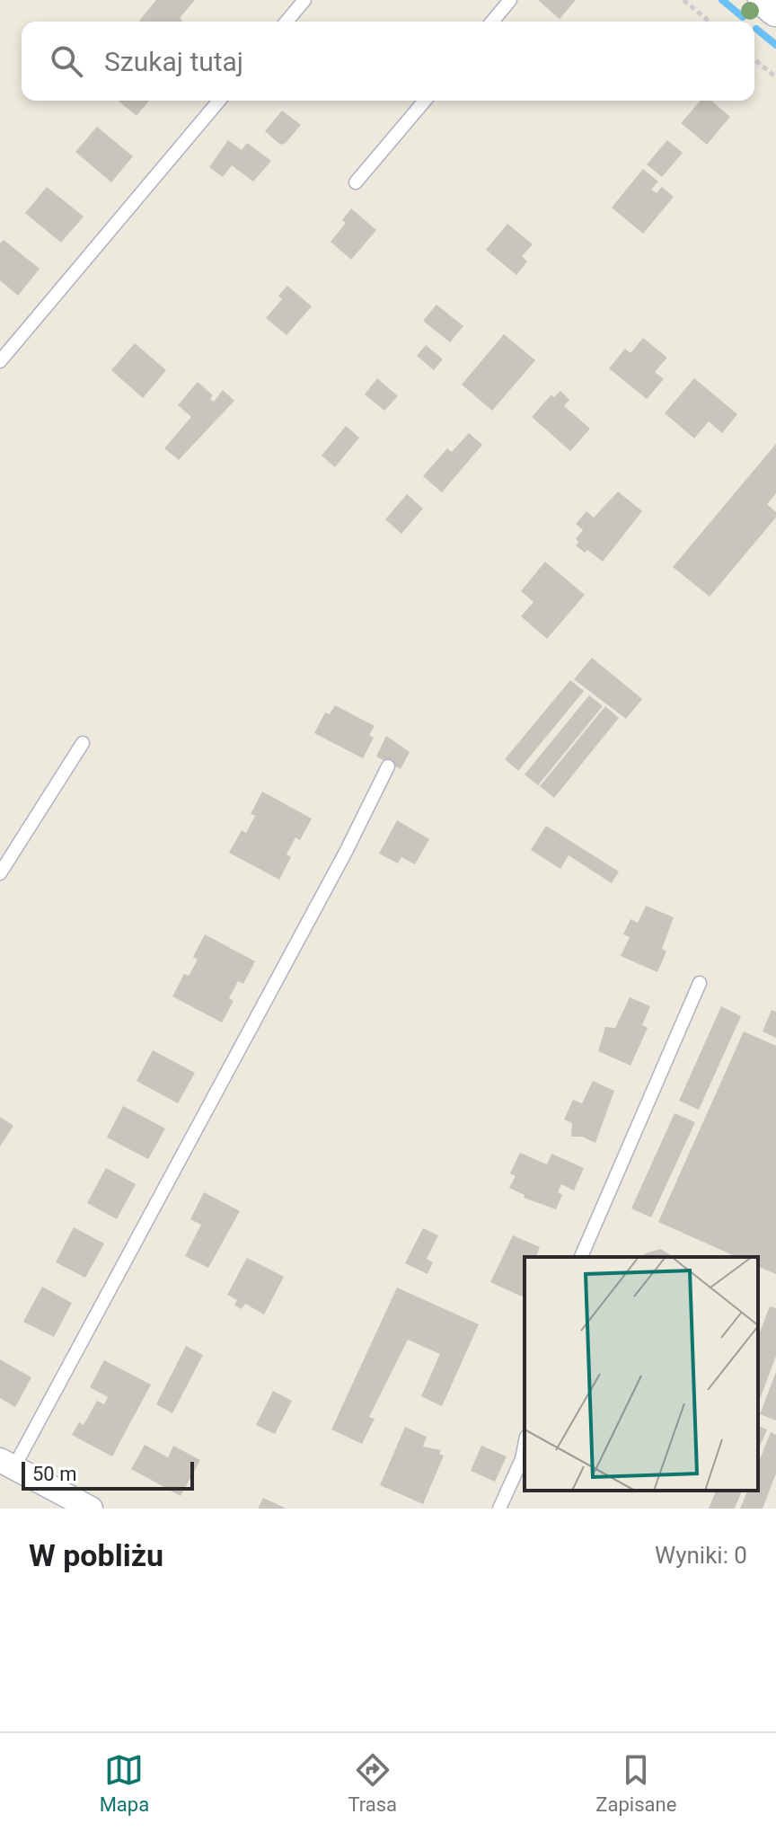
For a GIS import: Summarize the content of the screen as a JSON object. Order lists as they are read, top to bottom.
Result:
{
  "scale_bar": "50 m",
  "page": {
    "search": "Szukaj tutaj",
    "scale": "50 m",
    "heading": ["W pobliżu", "Wyniki: 0"],
    "nav": ["Mapa", "Trasa", "Zapisane"]
  }
}
